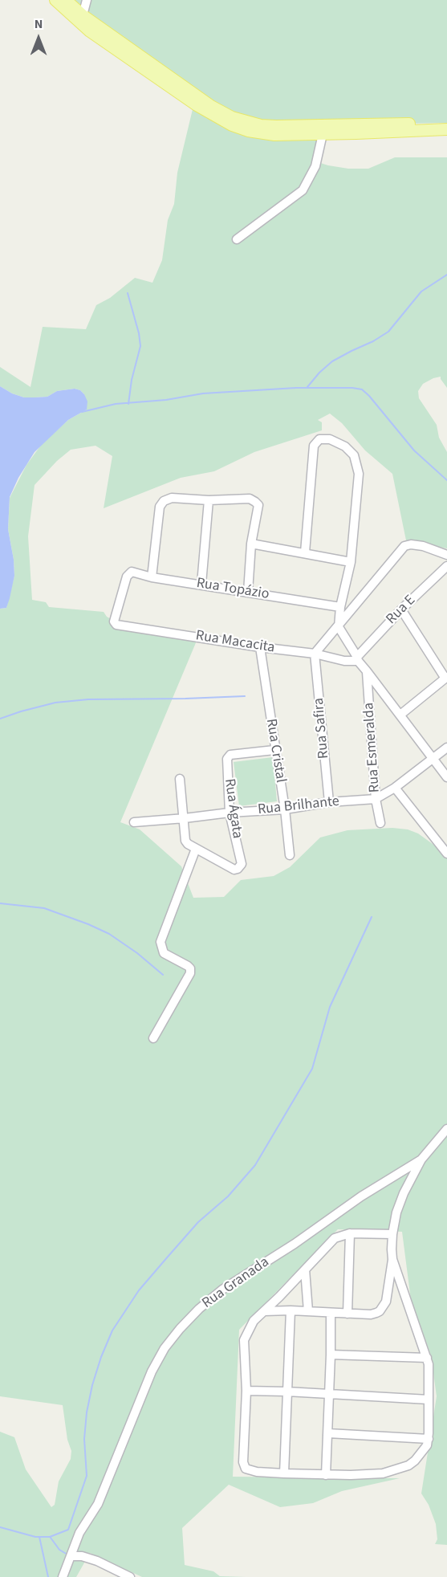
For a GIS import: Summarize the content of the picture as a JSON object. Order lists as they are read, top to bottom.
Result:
{
  "streets": {
    "street": [
      "Rua Topázio",
      "Rua E",
      "Rua Macacita",
      "Rua Safira",
      "Rua Esmeralda",
      "Rua Cristal",
      "Rua Brilhante",
      "Rua Ágata",
      "Rua Granada"
    ]
  },
  "crossings": [
    ["Rua Topázio", "Rua Macacita"],
    ["Rua E", "Rua Macacita"],
    ["Rua Macacita", "Rua Safira"],
    ["Rua Macacita", "Rua Cristal"],
    ["Rua Safira", "Rua Brilhante"],
    ["Rua Esmeralda", "Rua Brilhante"],
    ["Rua Cristal", "Rua Brilhante"],
    ["Rua Cristal", "Rua Ágata"],
    ["Rua Brilhante", "Rua Ágata"]
  ],
  "north": "top"
}
